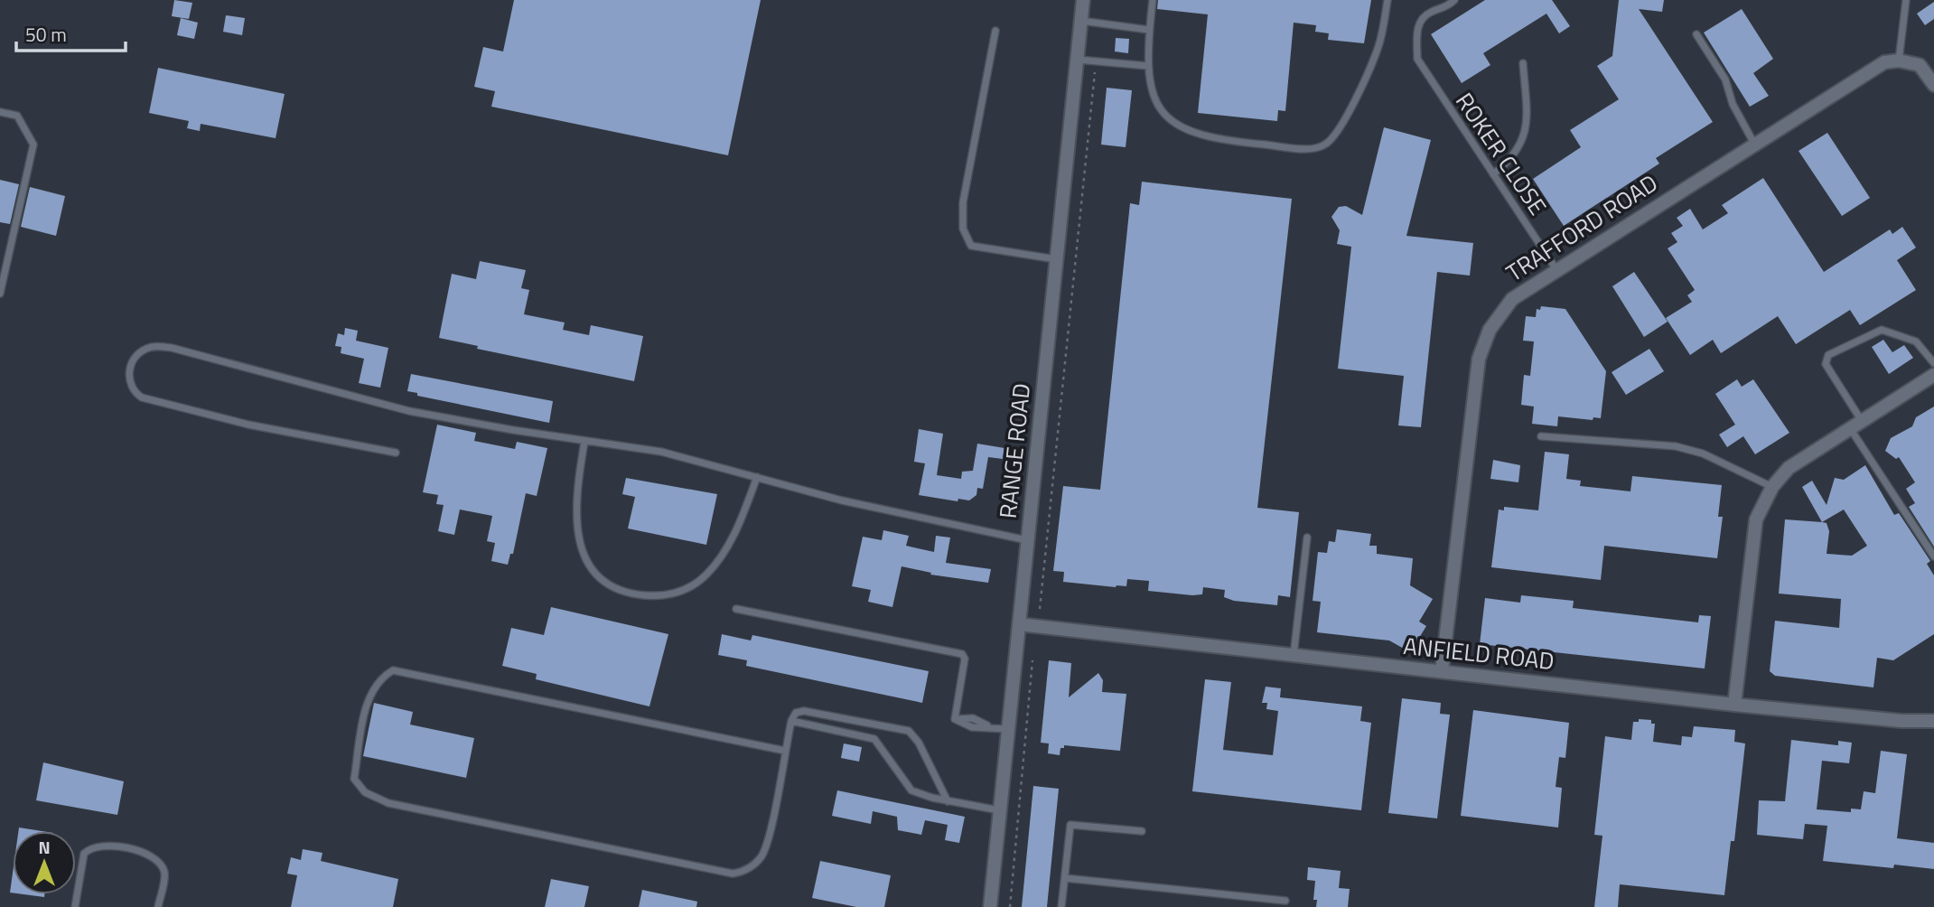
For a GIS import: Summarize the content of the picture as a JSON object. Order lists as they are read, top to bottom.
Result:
{
  "streets": {
    "street": ["TRAFFORD ROAD", "RANGE ROAD", "ANFIELD ROAD"],
    "lane": ["ROKER CLOSE"]
  },
  "crossings": [
    ["ROKER CLOSE", "TRAFFORD ROAD"],
    ["TRAFFORD ROAD", "ANFIELD ROAD"],
    ["RANGE ROAD", "ANFIELD ROAD"]
  ],
  "scale_bar": "50 m",
  "north": "top"
}
